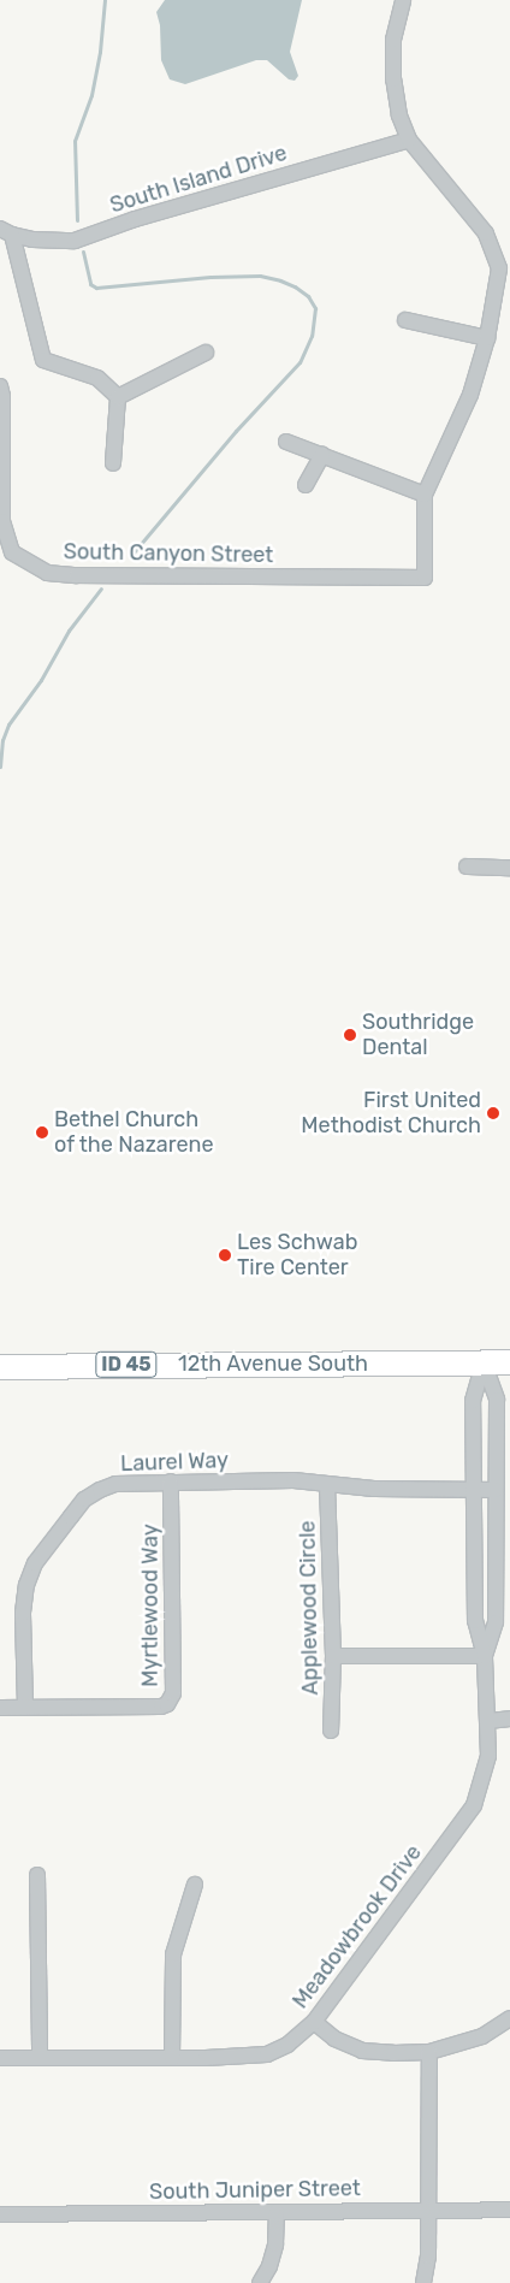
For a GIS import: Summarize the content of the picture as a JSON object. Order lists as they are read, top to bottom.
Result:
{
  "streets": {
    "main road": ["12th Avenue South", "ID 45"],
    "street": [
      "South Island Drive",
      "South Canyon Street",
      "Laurel Way",
      "Myrtlewood Way",
      "Applewood Circle",
      "Meadowbrook Drive",
      "South Juniper Street"
    ]
  },
  "crossings": [
    ["12th Avenue South", "Meadowbrook Drive"],
    ["Laurel Way", "Myrtlewood Way"],
    ["Laurel Way", "Applewood Circle"],
    ["Laurel Way", "Meadowbrook Drive"]
  ],
  "places": [
    "Southridge Dental",
    "First United Methodist Church",
    "Bethel Church of the Nazarene",
    "Les Schwab Tire Center"
  ]
}
